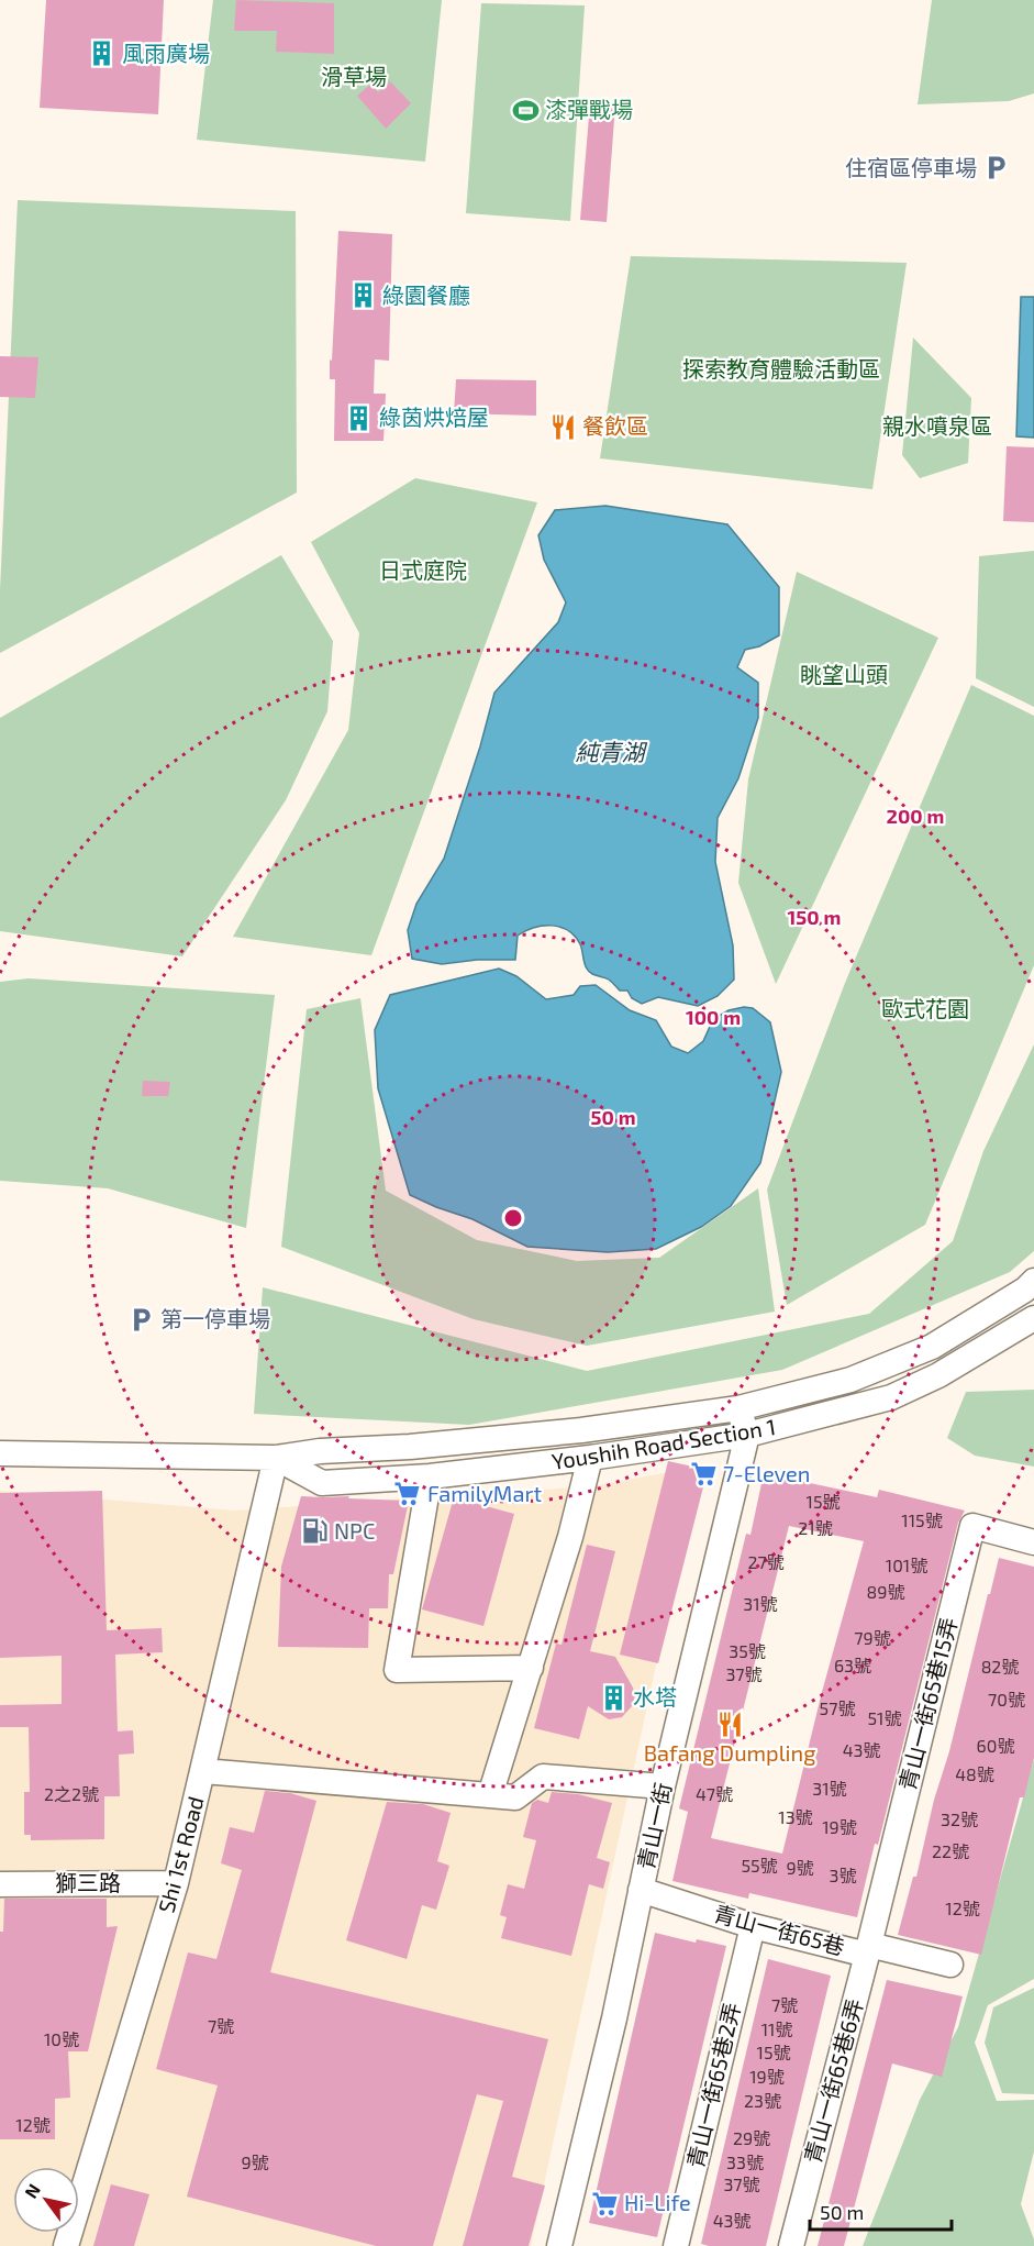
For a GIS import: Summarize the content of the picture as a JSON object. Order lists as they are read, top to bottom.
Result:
{
  "streets": {
    "street": [
      "Youshih Road Section 1",
      "青山一街65巷15弄",
      "青山一街",
      "Shi 1st Road",
      "獅三路",
      "青山一街65巷",
      "青山一街65巷6弄",
      "青山一街65巷2弄"
    ]
  },
  "crossings": [
    ["Youshih Road Section 1", "青山一街"],
    ["Youshih Road Section 1", "Shi 1st Road"],
    ["青山一街65巷15弄", "青山一街65巷"],
    ["青山一街65巷15弄", "青山一街65巷6弄"],
    ["青山一街", "青山一街65巷"],
    ["Shi 1st Road", "獅三路"],
    ["青山一街65巷", "青山一街65巷6弄"],
    ["青山一街65巷", "青山一街65巷2弄"]
  ],
  "water": ["純青湖"],
  "parks": [
    "滑草場",
    "探索教育體驗活動區",
    "親水噴泉區",
    "日式庭院",
    "眺望山頭",
    "歐式花園"
  ],
  "places": {
    "building": [
      "風雨廣場",
      "綠園餐廳",
      "綠茵烘焙屋",
      "水塔"
    ],
    "sports": ["漆彈戰場"],
    "parking": ["住宿區停車場", "第一停車場"],
    "restaurant": ["餐飲區", "Bafang Dumpling"],
    "supermarket": ["7-Eleven", "FamilyMart", "Hi-Life"],
    "fuel station": ["NPC"]
  },
  "house_numbers": [
    "15號",
    "115號",
    "21號",
    "27號",
    "101號",
    "89號",
    "31號",
    "79號",
    "35號",
    "63號",
    "82號",
    "37號",
    "70號",
    "57號",
    "51號",
    "60號",
    "43號",
    "48號",
    "31號",
    "2之2號",
    "47號",
    "13號",
    "32號",
    "19號",
    "22號",
    "55號",
    "9號",
    "3號",
    "12號",
    "7號",
    "7號",
    "11號",
    "10號",
    "15號",
    "19號",
    "23號",
    "12號",
    "29號",
    "9號",
    "33號",
    "37號",
    "43號"
  ],
  "scale_bar": "50 m",
  "north": "top left",
  "rings": [
    "200 m",
    "150 m",
    "100 m",
    "50 m"
  ]
}
